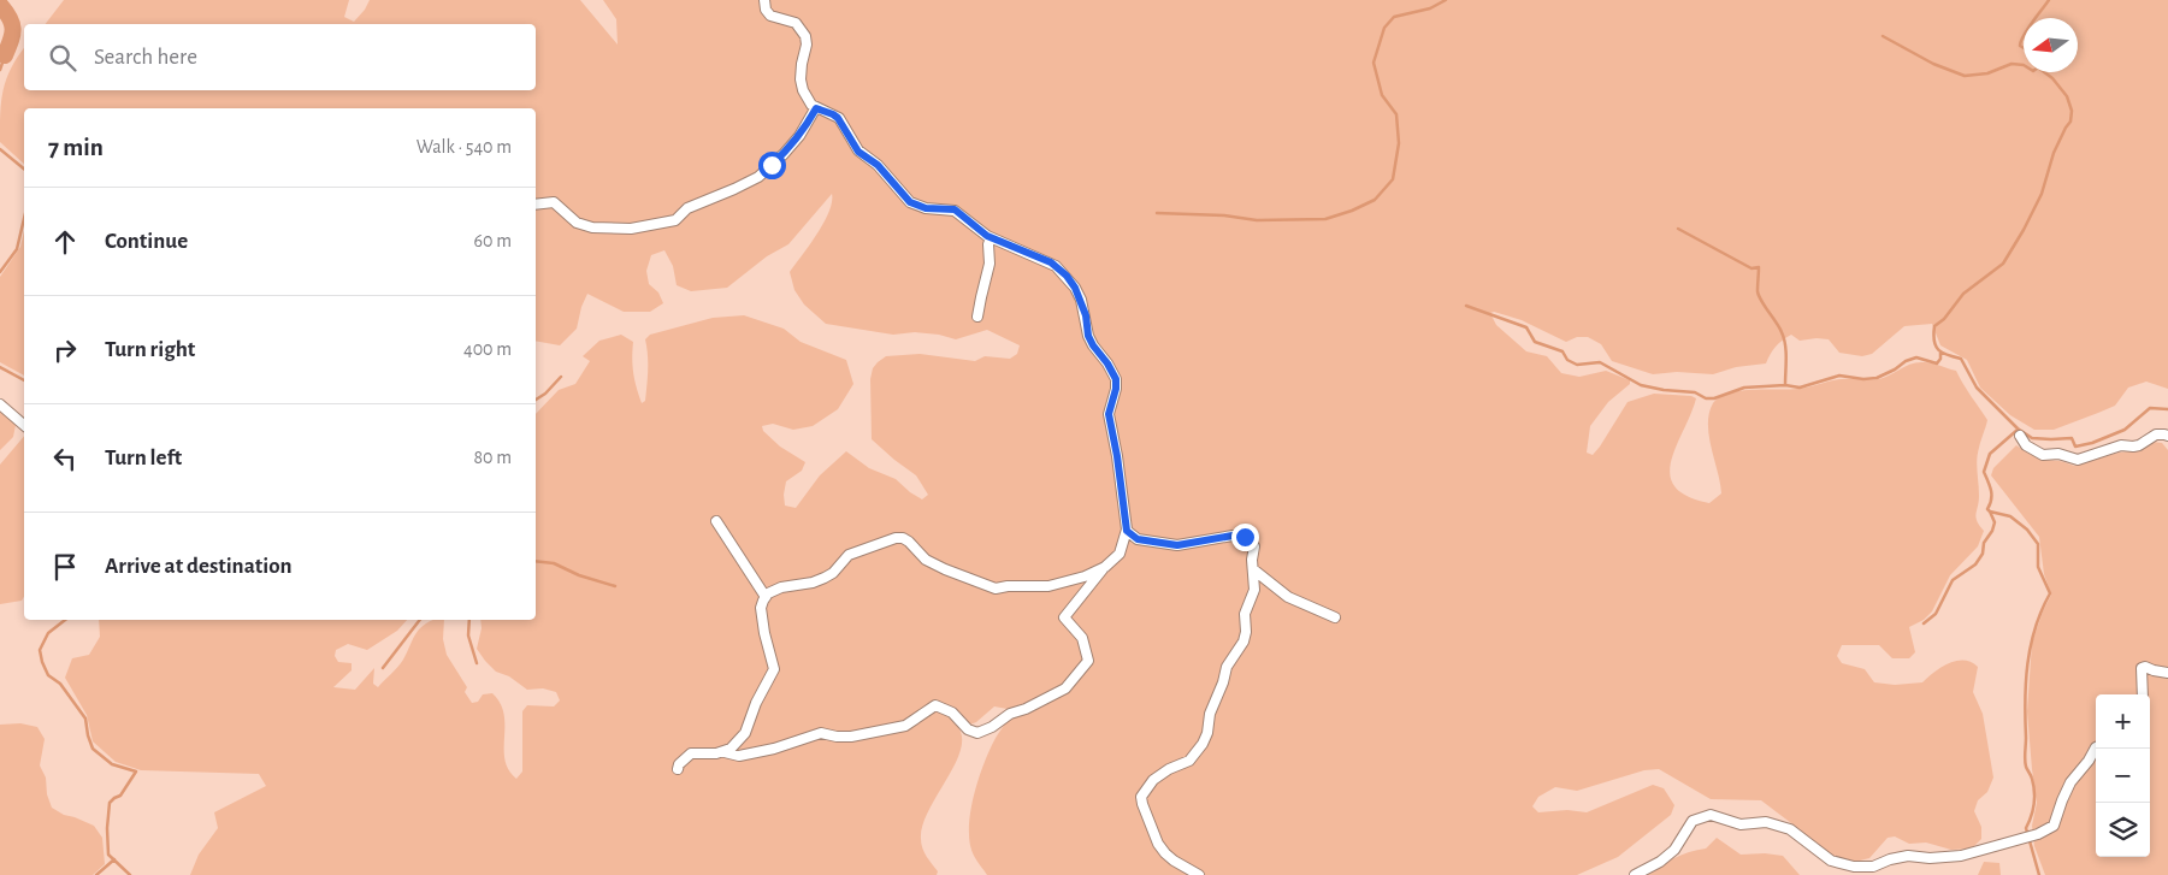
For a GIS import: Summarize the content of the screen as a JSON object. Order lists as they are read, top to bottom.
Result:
{
  "north": "left",
  "page": {
    "search": "Search here",
    "heading": ["7 min", "Walk · 540 m"],
    "list": [
      ["Continue", "60 m"],
      ["Turn right", "400 m"],
      ["Turn left", "80 m"],
      "Arrive at destination"
    ],
    "map_buttons": ["+", "−"]
  }
}
